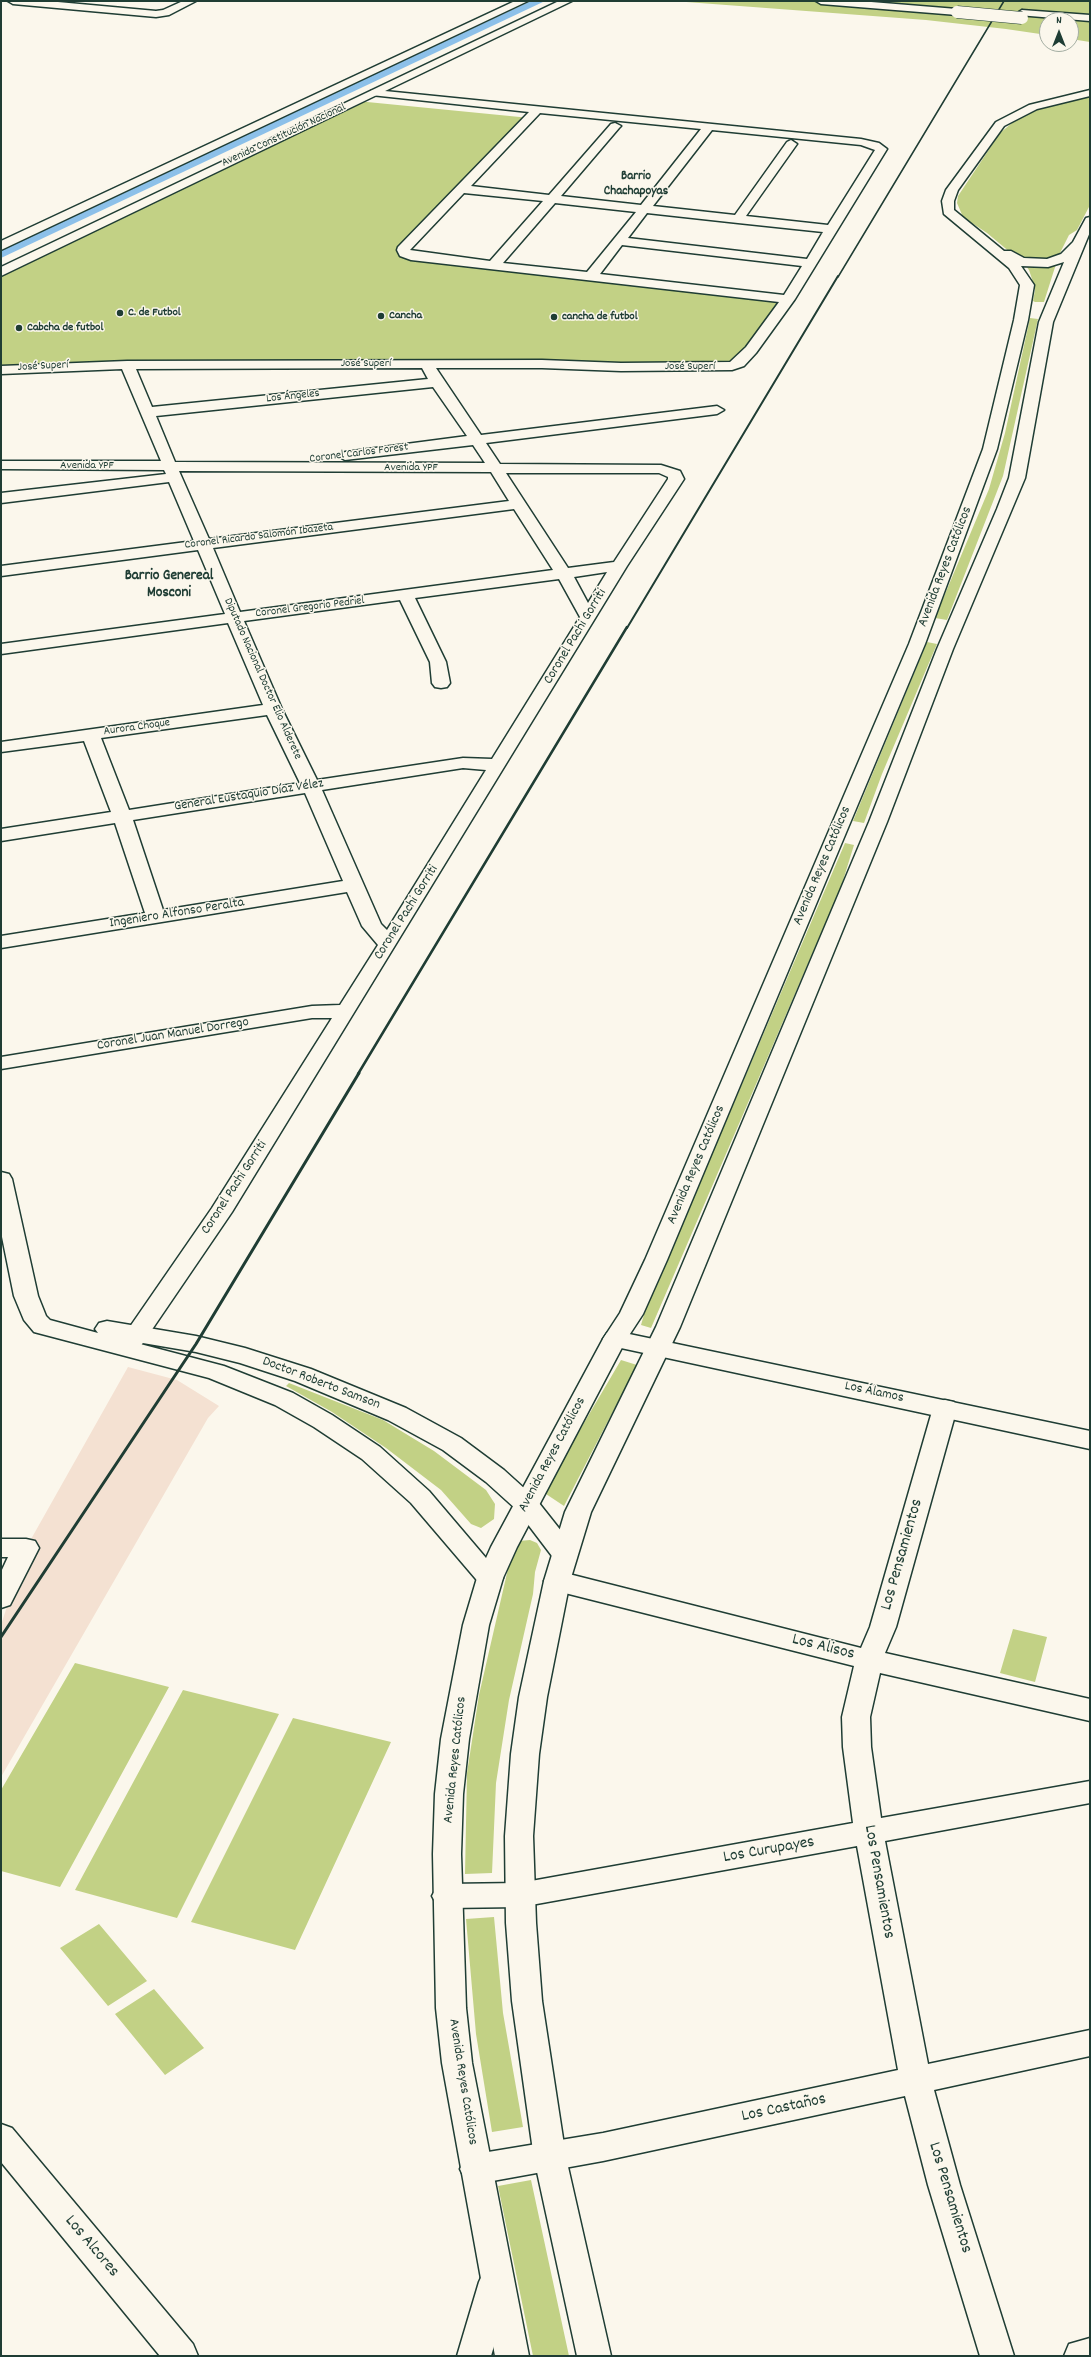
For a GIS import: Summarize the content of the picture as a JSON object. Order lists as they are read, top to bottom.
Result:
{
  "streets": {
    "main road": [
      "Avenida Constitución Nacional",
      "José Superí",
      "Los Ángeles",
      "Coronel Carlos Forest",
      "Avenida YPF",
      "Coronel Ricardo Salomón Ibazeta",
      "Avenida Reyes Católicos",
      "Coronel Gregorio Pedriel",
      "Coronel Pachi Gorriti",
      "Diputado Nacional Doctor Elio Alderete",
      "Aurora Choque",
      "General Eustaquio Díaz Vélez",
      "Ingeniero Alfonso Peralta",
      "Coronel Juan Manuel Dorrego",
      "Doctor Roberto Samson",
      "Los Álamos",
      "Los Pensamientos",
      "Los Alisos",
      "Los Curupayes",
      "Los Castaños",
      "Los Alcores"
    ]
  },
  "crossings": [
    ["José Superí", "Diputado Nacional Doctor Elio Alderete"],
    ["Los Ángeles", "Diputado Nacional Doctor Elio Alderete"],
    ["Coronel Carlos Forest", "Avenida YPF"],
    ["Avenida YPF", "Coronel Pachi Gorriti"],
    ["Avenida YPF", "Diputado Nacional Doctor Elio Alderete"],
    ["Coronel Ricardo Salomón Ibazeta", "Diputado Nacional Doctor Elio Alderete"],
    ["Avenida Reyes Católicos", "Doctor Roberto Samson"],
    ["Avenida Reyes Católicos", "Los Álamos"],
    ["Avenida Reyes Católicos", "Los Alisos"],
    ["Avenida Reyes Católicos", "Los Curupayes"],
    ["Avenida Reyes Católicos", "Los Castaños"],
    ["Coronel Gregorio Pedriel", "Coronel Pachi Gorriti"],
    ["Coronel Gregorio Pedriel", "Diputado Nacional Doctor Elio Alderete"],
    ["Coronel Pachi Gorriti", "Diputado Nacional Doctor Elio Alderete"],
    ["Coronel Pachi Gorriti", "General Eustaquio Díaz Vélez"],
    ["Coronel Pachi Gorriti", "Coronel Juan Manuel Dorrego"],
    ["Coronel Pachi Gorriti", "Doctor Roberto Samson"],
    ["Diputado Nacional Doctor Elio Alderete", "Aurora Choque"],
    ["Diputado Nacional Doctor Elio Alderete", "General Eustaquio Díaz Vélez"],
    ["Diputado Nacional Doctor Elio Alderete", "Ingeniero Alfonso Peralta"],
    ["Los Álamos", "Los Pensamientos"],
    ["Los Pensamientos", "Los Alisos"],
    ["Los Pensamientos", "Los Curupayes"],
    ["Los Pensamientos", "Los Castaños"]
  ],
  "districts": ["Barrio Chachapoyas", "Barrio Genereal Mosconi"],
  "places": [
    "C. de Futbol",
    "Cancha",
    "cancha de futbol",
    "Cabcha de futbol"
  ],
  "north": "top"
}
